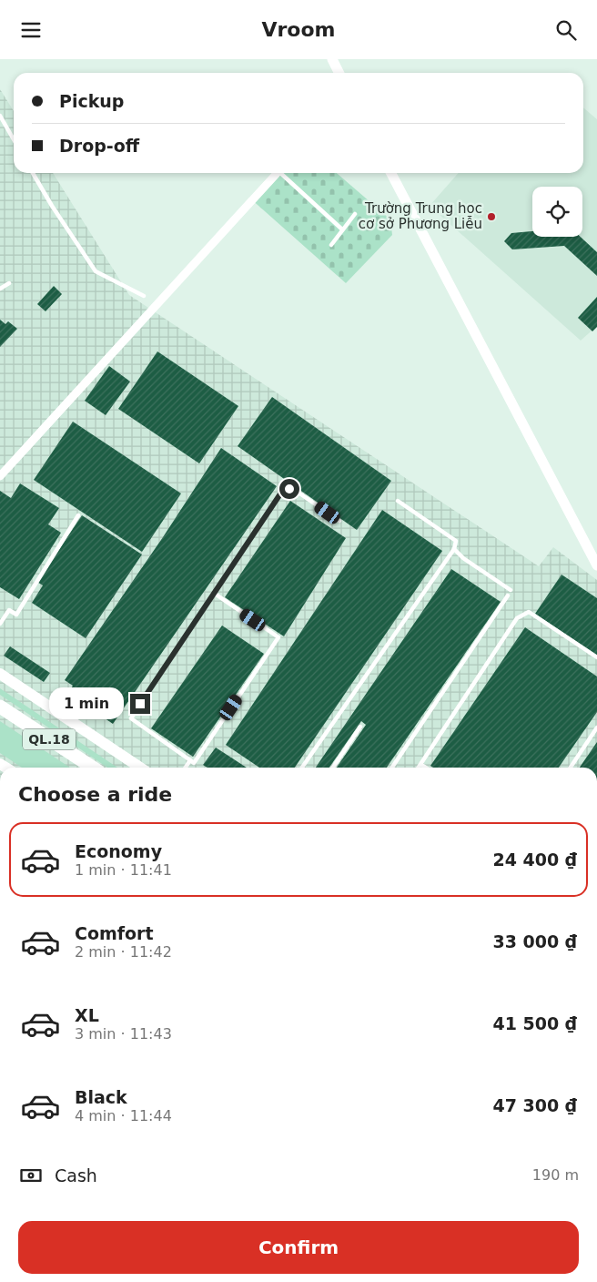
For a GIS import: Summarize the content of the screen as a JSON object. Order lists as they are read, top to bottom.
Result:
{
  "streets": {
    "highway": ["QL.18"]
  },
  "places": ["Trường Trung học cơ sở Phương Liễu"],
  "page": {
    "header": "Vroom",
    "banner": ["Pickup", "Drop-off"],
    "bubble": "1 min",
    "heading": "Choose a ride",
    "list": [
      {
        "name": "Economy",
        "note": "1 min · 11:41",
        "value": "24 400 ₫"
      },
      {
        "name": "Comfort",
        "note": "2 min · 11:42",
        "value": "33 000 ₫"
      },
      {
        "name": "XL",
        "note": "3 min · 11:43",
        "value": "41 500 ₫"
      },
      {
        "name": "Black",
        "note": "4 min · 11:44",
        "value": "47 300 ₫"
      }
    ],
    "pay": ["Cash", "190 m"],
    "buttons": "Confirm"
  }
}
